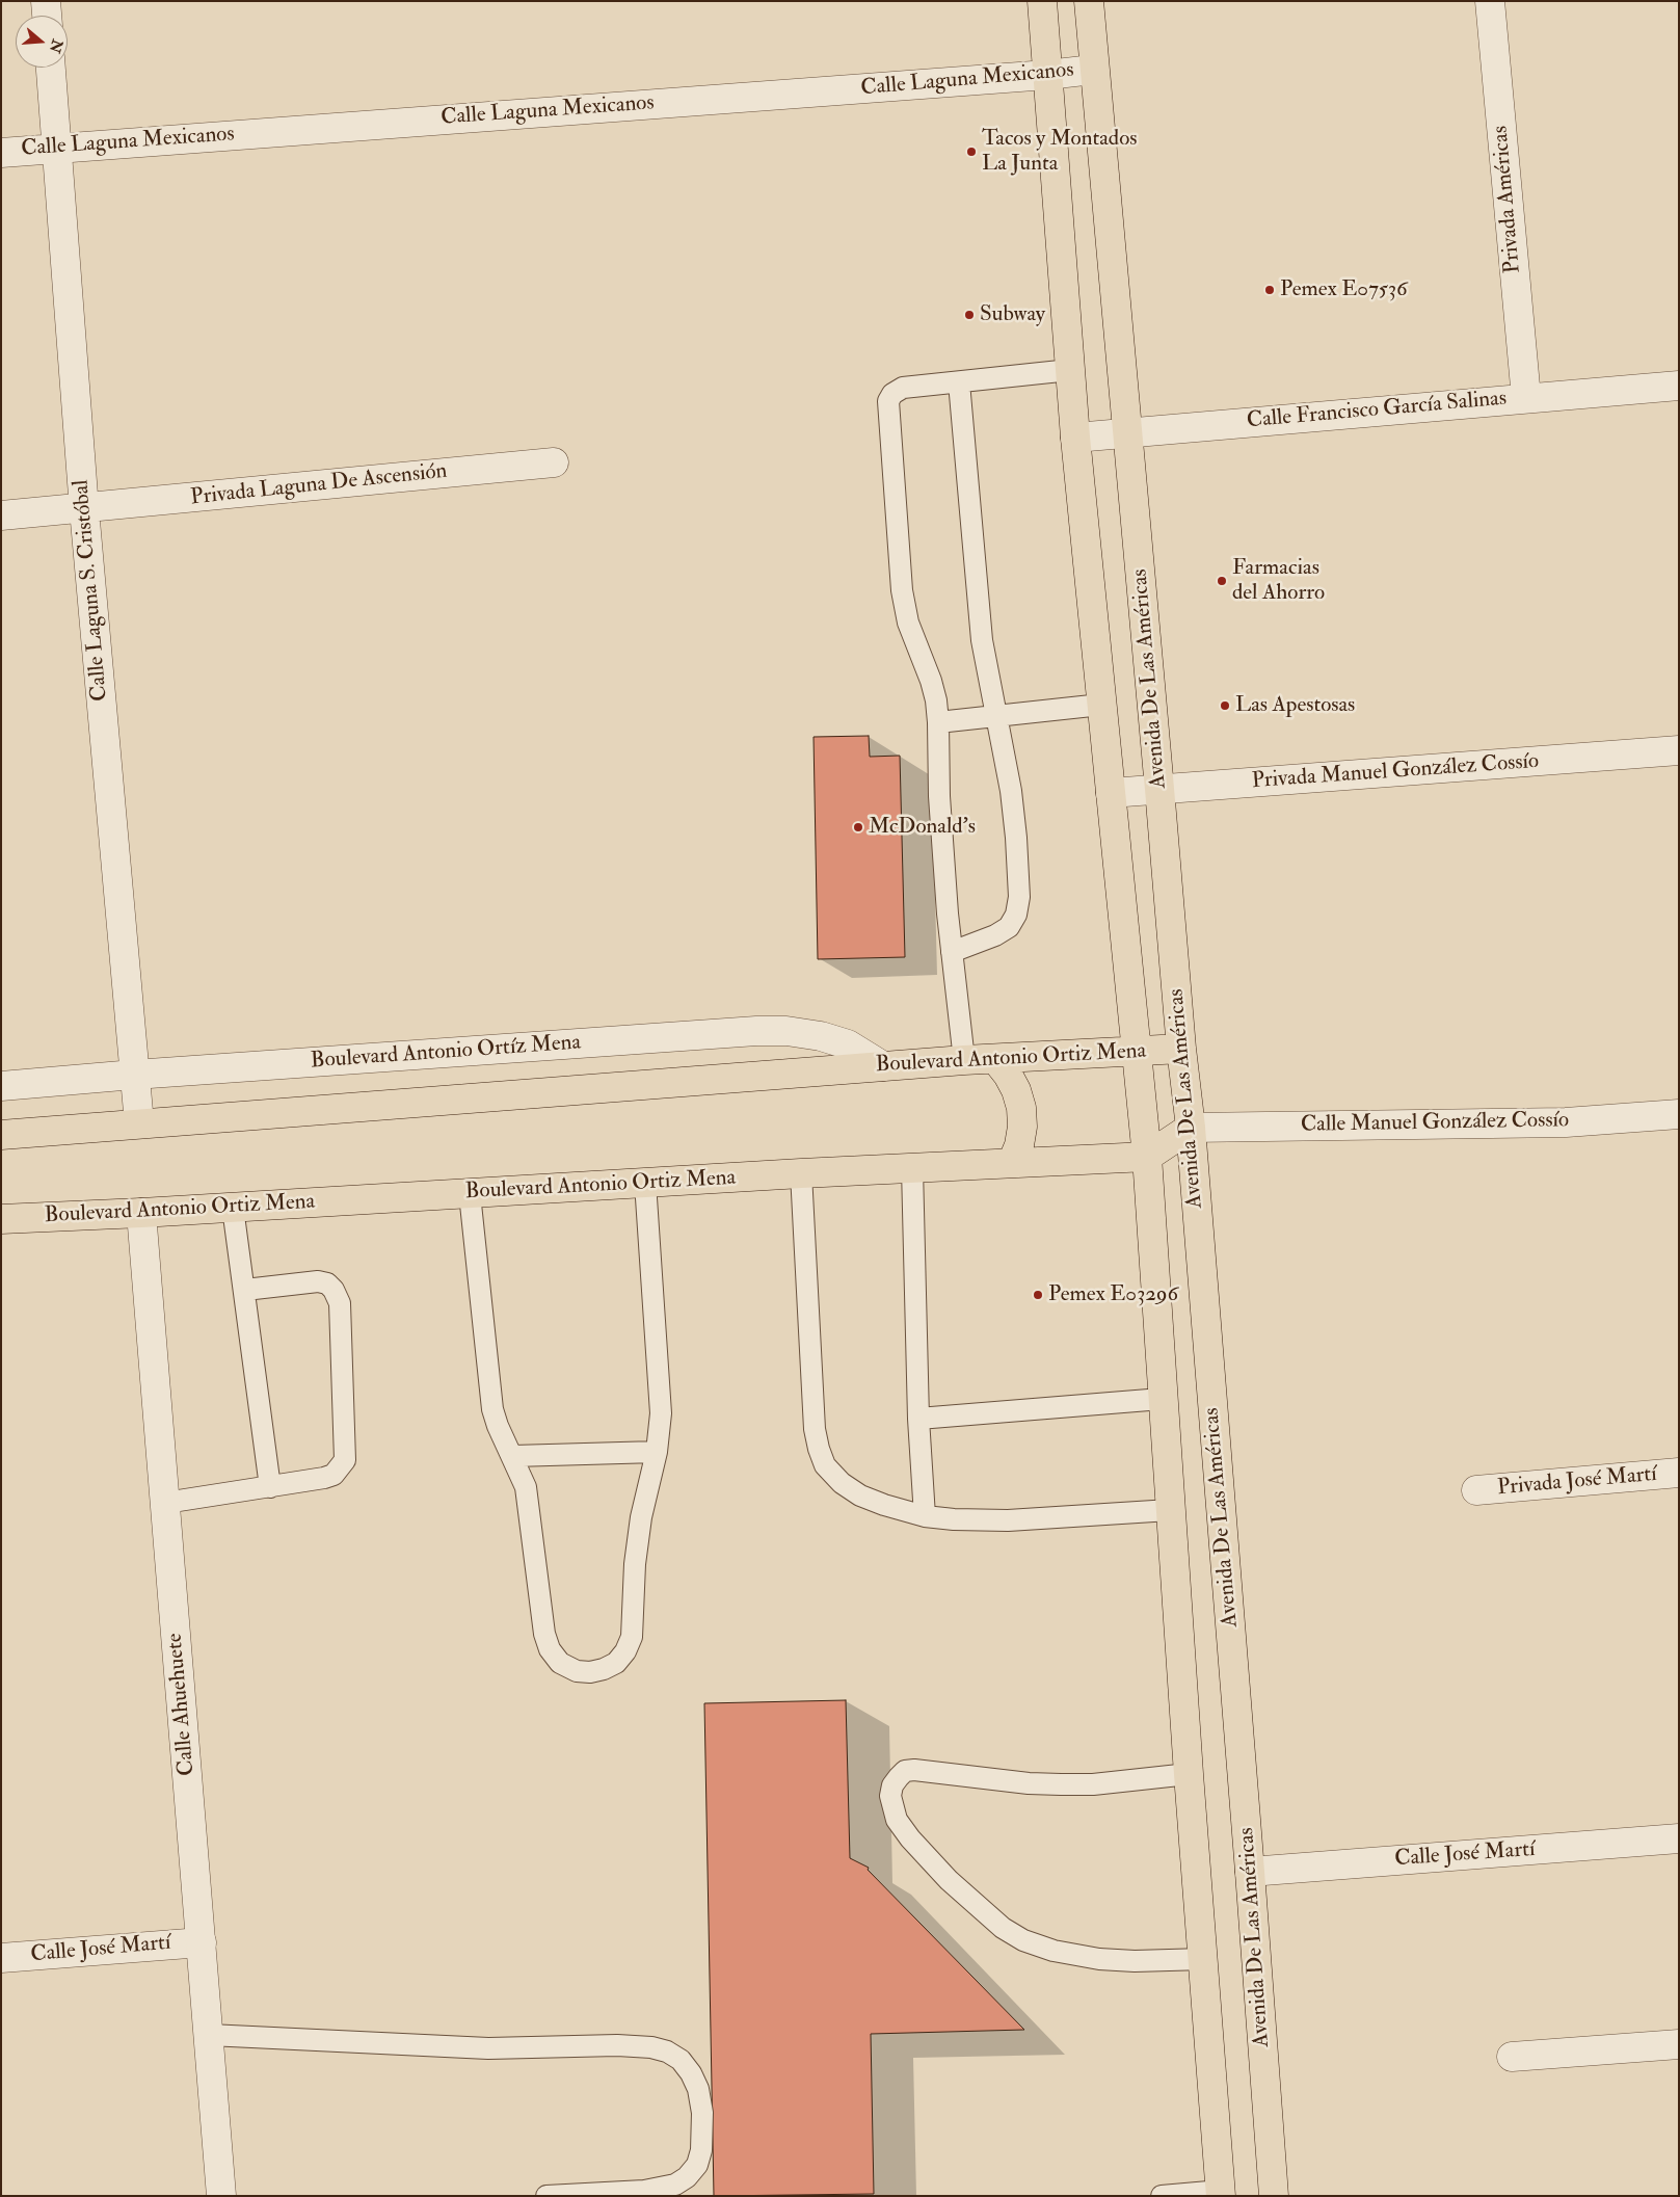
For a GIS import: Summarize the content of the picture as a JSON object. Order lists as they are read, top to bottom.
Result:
{
  "streets": {
    "main road": ["Avenida De Las Américas", "Boulevard Antonio Ortiz Mena"],
    "street": [
      "Calle Laguna Mexicanos",
      "Privada Américas",
      "Calle Francisco García Salinas",
      "Privada Laguna De Ascensión",
      "Calle Laguna S. Cristóbal",
      "Privada Manuel González Cossío",
      "Boulevard Antonio Ortíz Mena",
      "Calle Manuel González Cossío",
      "Privada José Martí",
      "Calle Ahuehuete",
      "Calle José Martí"
    ]
  },
  "crossings": [
    ["Calle Laguna Mexicanos", "Calle Laguna S. Cristóbal"],
    ["Calle Laguna Mexicanos", "Avenida De Las Américas"],
    ["Privada Américas", "Calle Francisco García Salinas"],
    ["Calle Francisco García Salinas", "Avenida De Las Américas"],
    ["Privada Laguna De Ascensión", "Calle Laguna S. Cristóbal"],
    ["Calle Laguna S. Cristóbal", "Boulevard Antonio Ortíz Mena"],
    ["Calle Laguna S. Cristóbal", "Boulevard Antonio Ortiz Mena"],
    ["Avenida De Las Américas", "Privada Manuel González Cossío"],
    ["Avenida De Las Américas", "Boulevard Antonio Ortiz Mena"],
    ["Avenida De Las Américas", "Calle Manuel González Cossío"],
    ["Avenida De Las Américas", "Calle José Martí"],
    ["Boulevard Antonio Ortíz Mena", "Boulevard Antonio Ortiz Mena"],
    ["Boulevard Antonio Ortiz Mena", "Calle Ahuehuete"],
    ["Calle Ahuehuete", "Calle José Martí"]
  ],
  "places": [
    "Tacos y Montados La Junta",
    "Pemex E07536",
    "Subway",
    "Farmacias del Ahorro",
    "Las Apestosas",
    "McDonald's",
    "Pemex E03296"
  ],
  "north": "right"
}
